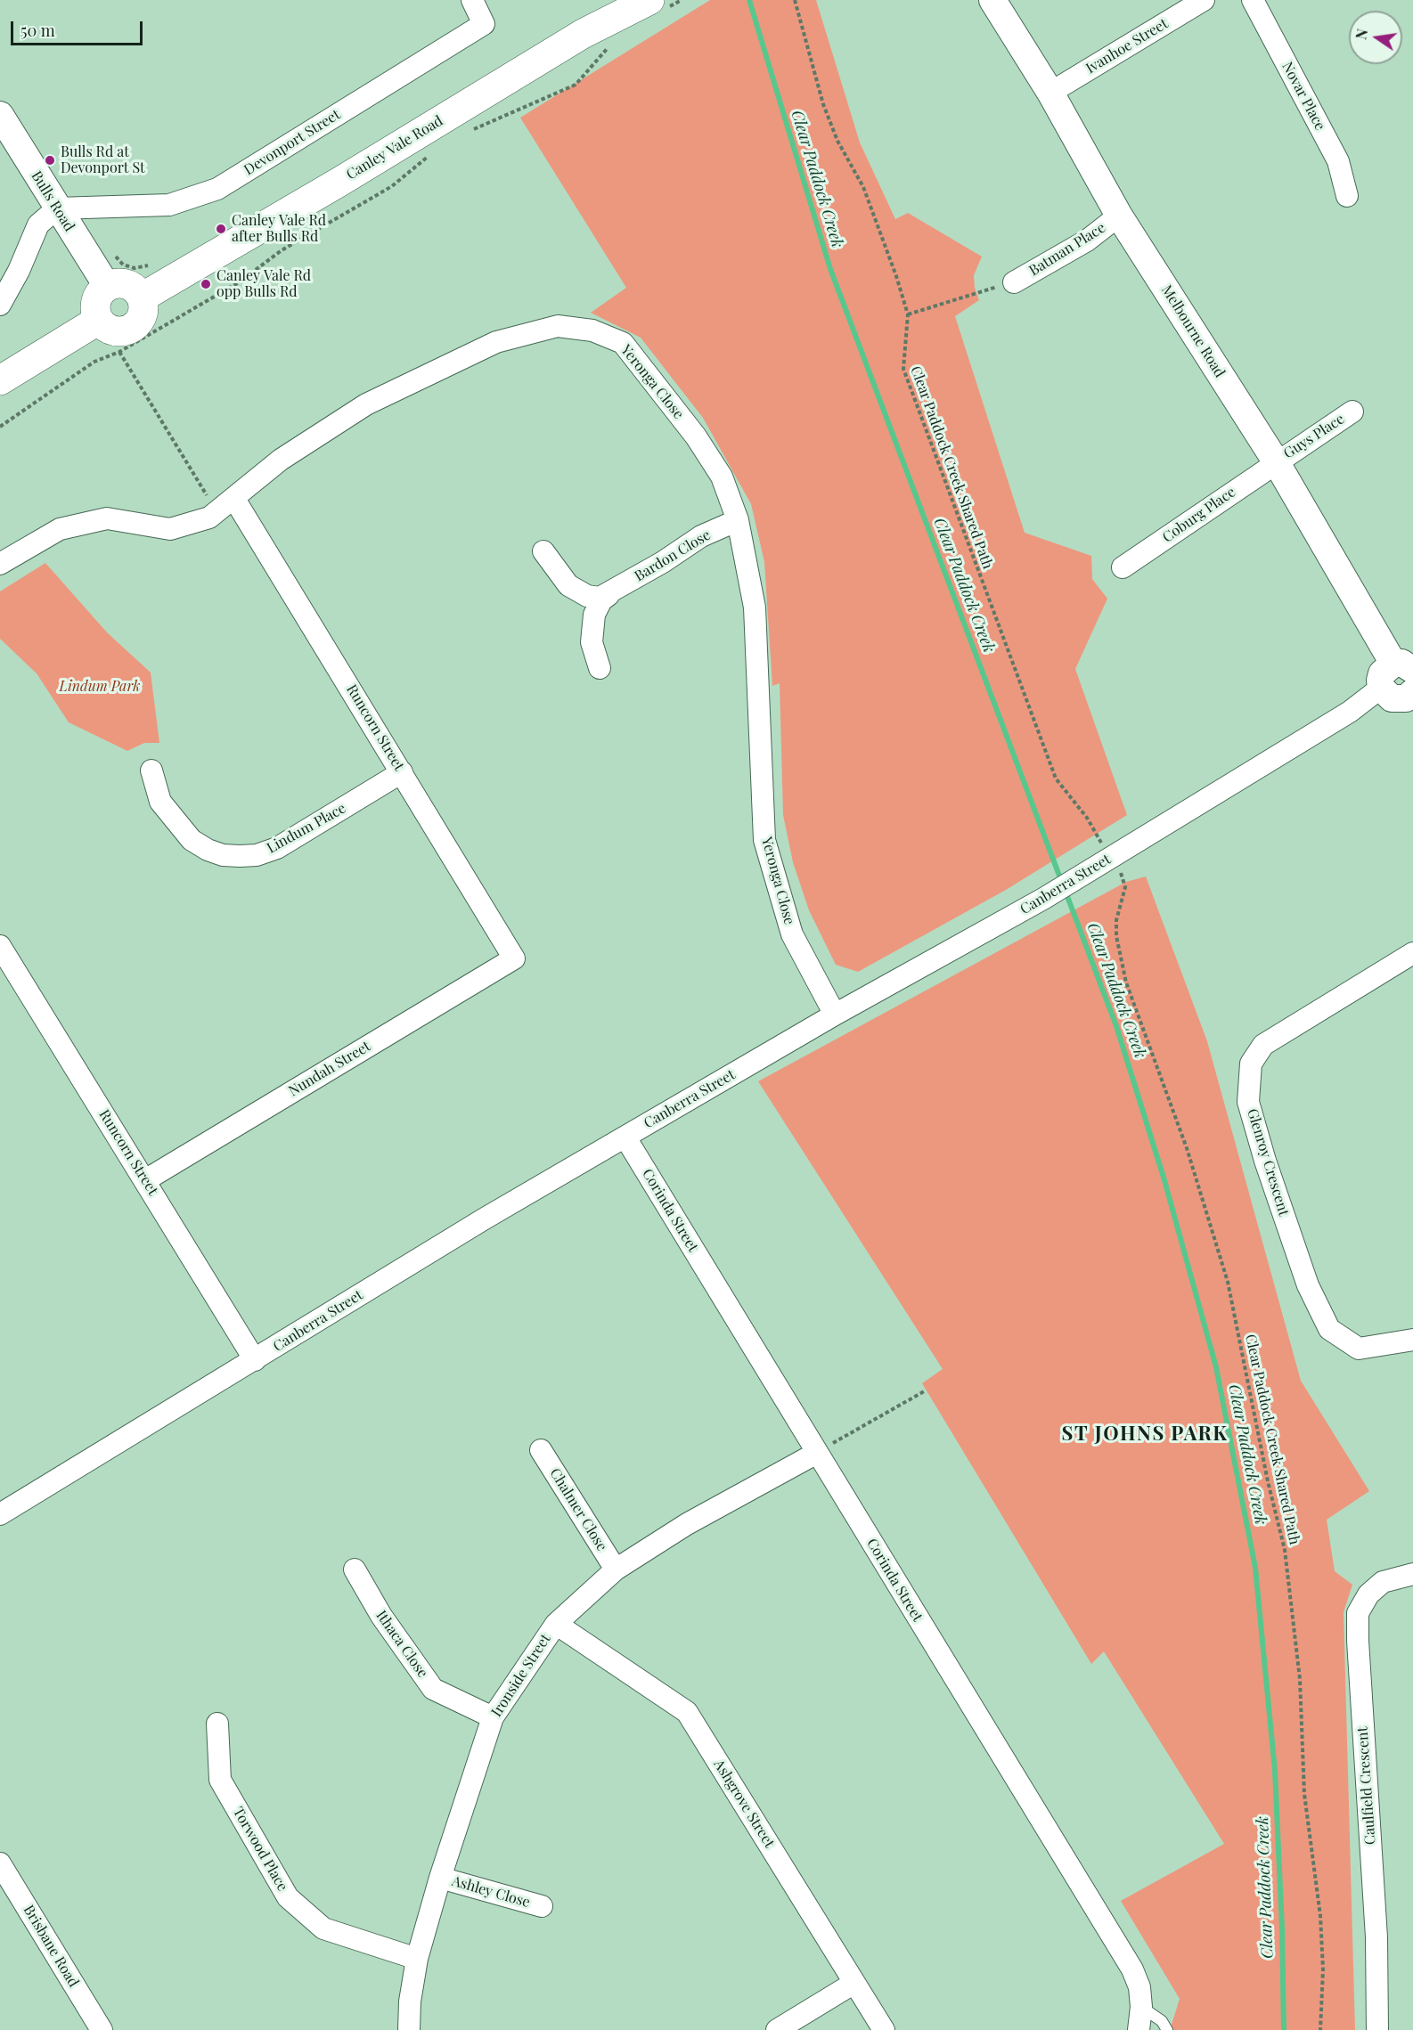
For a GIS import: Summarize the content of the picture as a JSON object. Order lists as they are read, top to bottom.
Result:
{
  "streets": {
    "main road": ["Canley Vale Road"],
    "street": [
      "Ivanhoe Street",
      "Novar Place",
      "Devonport Street",
      "Bulls Road",
      "Batman Place",
      "Melbourne Road",
      "Yeronga Close",
      "Guys Place",
      "Coburg Place",
      "Bardon Close",
      "Runcorn Street",
      "Lindum Place",
      "Canberra Street",
      "Nundah Street",
      "Glenroy Crescent",
      "Corinda Street",
      "Chalmer Close",
      "Ithaca Close",
      "Ironside Street",
      "Caulfield Crescent",
      "Ashgrove Street",
      "Torwood Place",
      "Ashley Close",
      "Brisbane Road"
    ],
    "path": ["Clear Paddock Creek Shared Path"]
  },
  "crossings": [
    ["Ivanhoe Street", "Melbourne Road"],
    ["Devonport Street", "Bulls Road"],
    ["Canley Vale Road", "Bulls Road"],
    ["Batman Place", "Melbourne Road"],
    ["Melbourne Road", "Guys Place"],
    ["Melbourne Road", "Coburg Place"],
    ["Yeronga Close", "Bardon Close"],
    ["Yeronga Close", "Runcorn Street"],
    ["Yeronga Close", "Canberra Street"],
    ["Guys Place", "Coburg Place"],
    ["Runcorn Street", "Lindum Place"],
    ["Runcorn Street", "Canberra Street"],
    ["Runcorn Street", "Nundah Street"],
    ["Canberra Street", "Corinda Street"],
    ["Corinda Street", "Ironside Street"],
    ["Chalmer Close", "Ironside Street"],
    ["Ithaca Close", "Ironside Street"],
    ["Ironside Street", "Ashgrove Street"],
    ["Ironside Street", "Torwood Place"],
    ["Ironside Street", "Ashley Close"]
  ],
  "districts": ["ST JOHNS PARK"],
  "water": ["Clear Paddock Creek"],
  "parks": ["Lindum Park"],
  "places": ["Bulls Rd at Devonport St", "Canley Vale Rd after Bulls Rd", "Canley Vale Rd opp Bulls Rd"],
  "scale_bar": "50 m",
  "north": "left"
}
